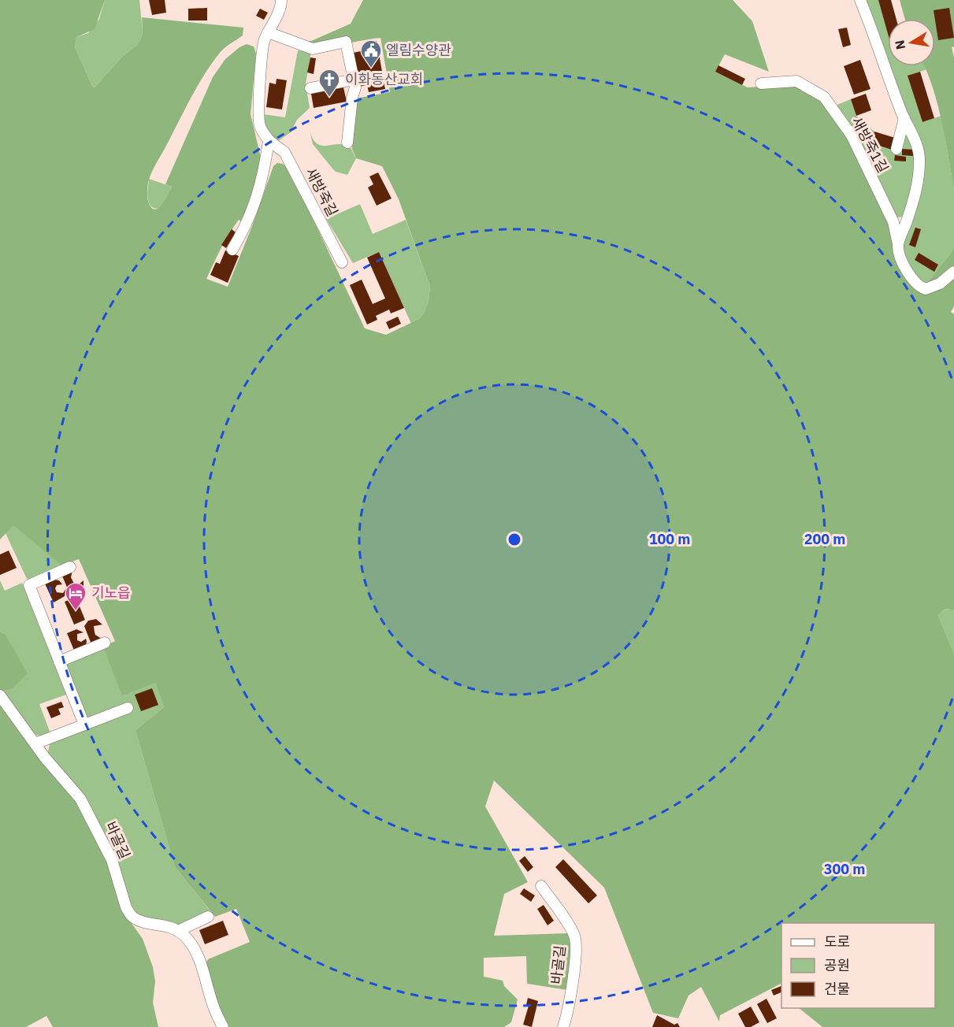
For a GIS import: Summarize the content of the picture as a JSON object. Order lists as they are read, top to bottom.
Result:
{
  "streets": {
    "lane": ["새방죽1길", "새방죽길", "바골길"]
  },
  "places": {
    "public building": ["엘림수양관"],
    "church": ["이화동산교회"],
    "hotel": ["기노읍"]
  },
  "legend": ["도로", "공원", "건물"],
  "north": "left",
  "rings": ["100 m", "200 m", "300 m"]
}
